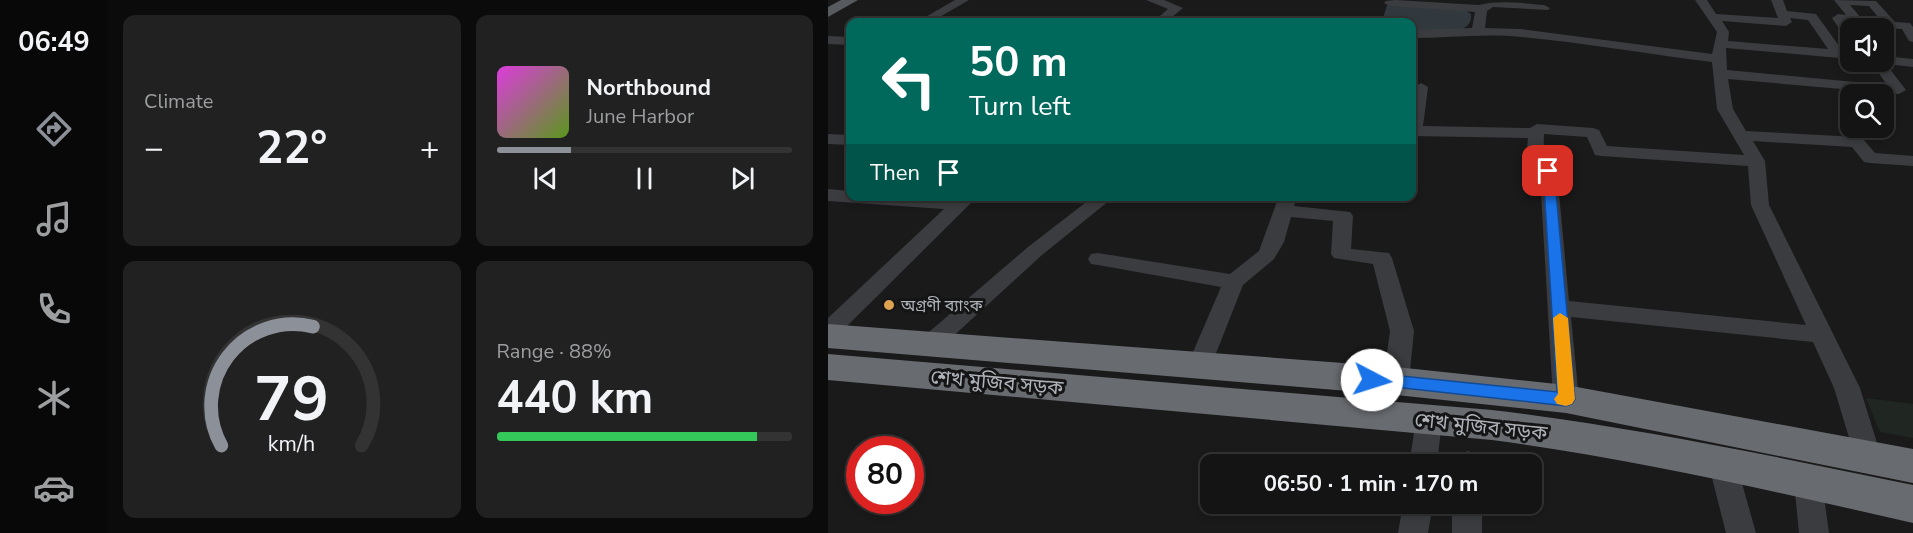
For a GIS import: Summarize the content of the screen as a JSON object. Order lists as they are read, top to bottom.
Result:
{
  "streets": {
    "highway": ["শেখ মুজিব সড়ক"]
  },
  "places": ["অগ্রণী ব্যাংক"],
  "page": {
    "tabs": "06:49",
    "tile": [
      "Climate",
      ["Range · 88%", "440 km"]
    ],
    "turn": ["50 m", "Turn left"],
    "song": ["Northbound", "June Harbor"],
    "heat": ["−", "22°", "+"],
    "then": "Then",
    "limit": "80",
    "trip": "06:50 · 1 min · 170 m",
    "gauge": ["79", "km/h"]
  }
}
